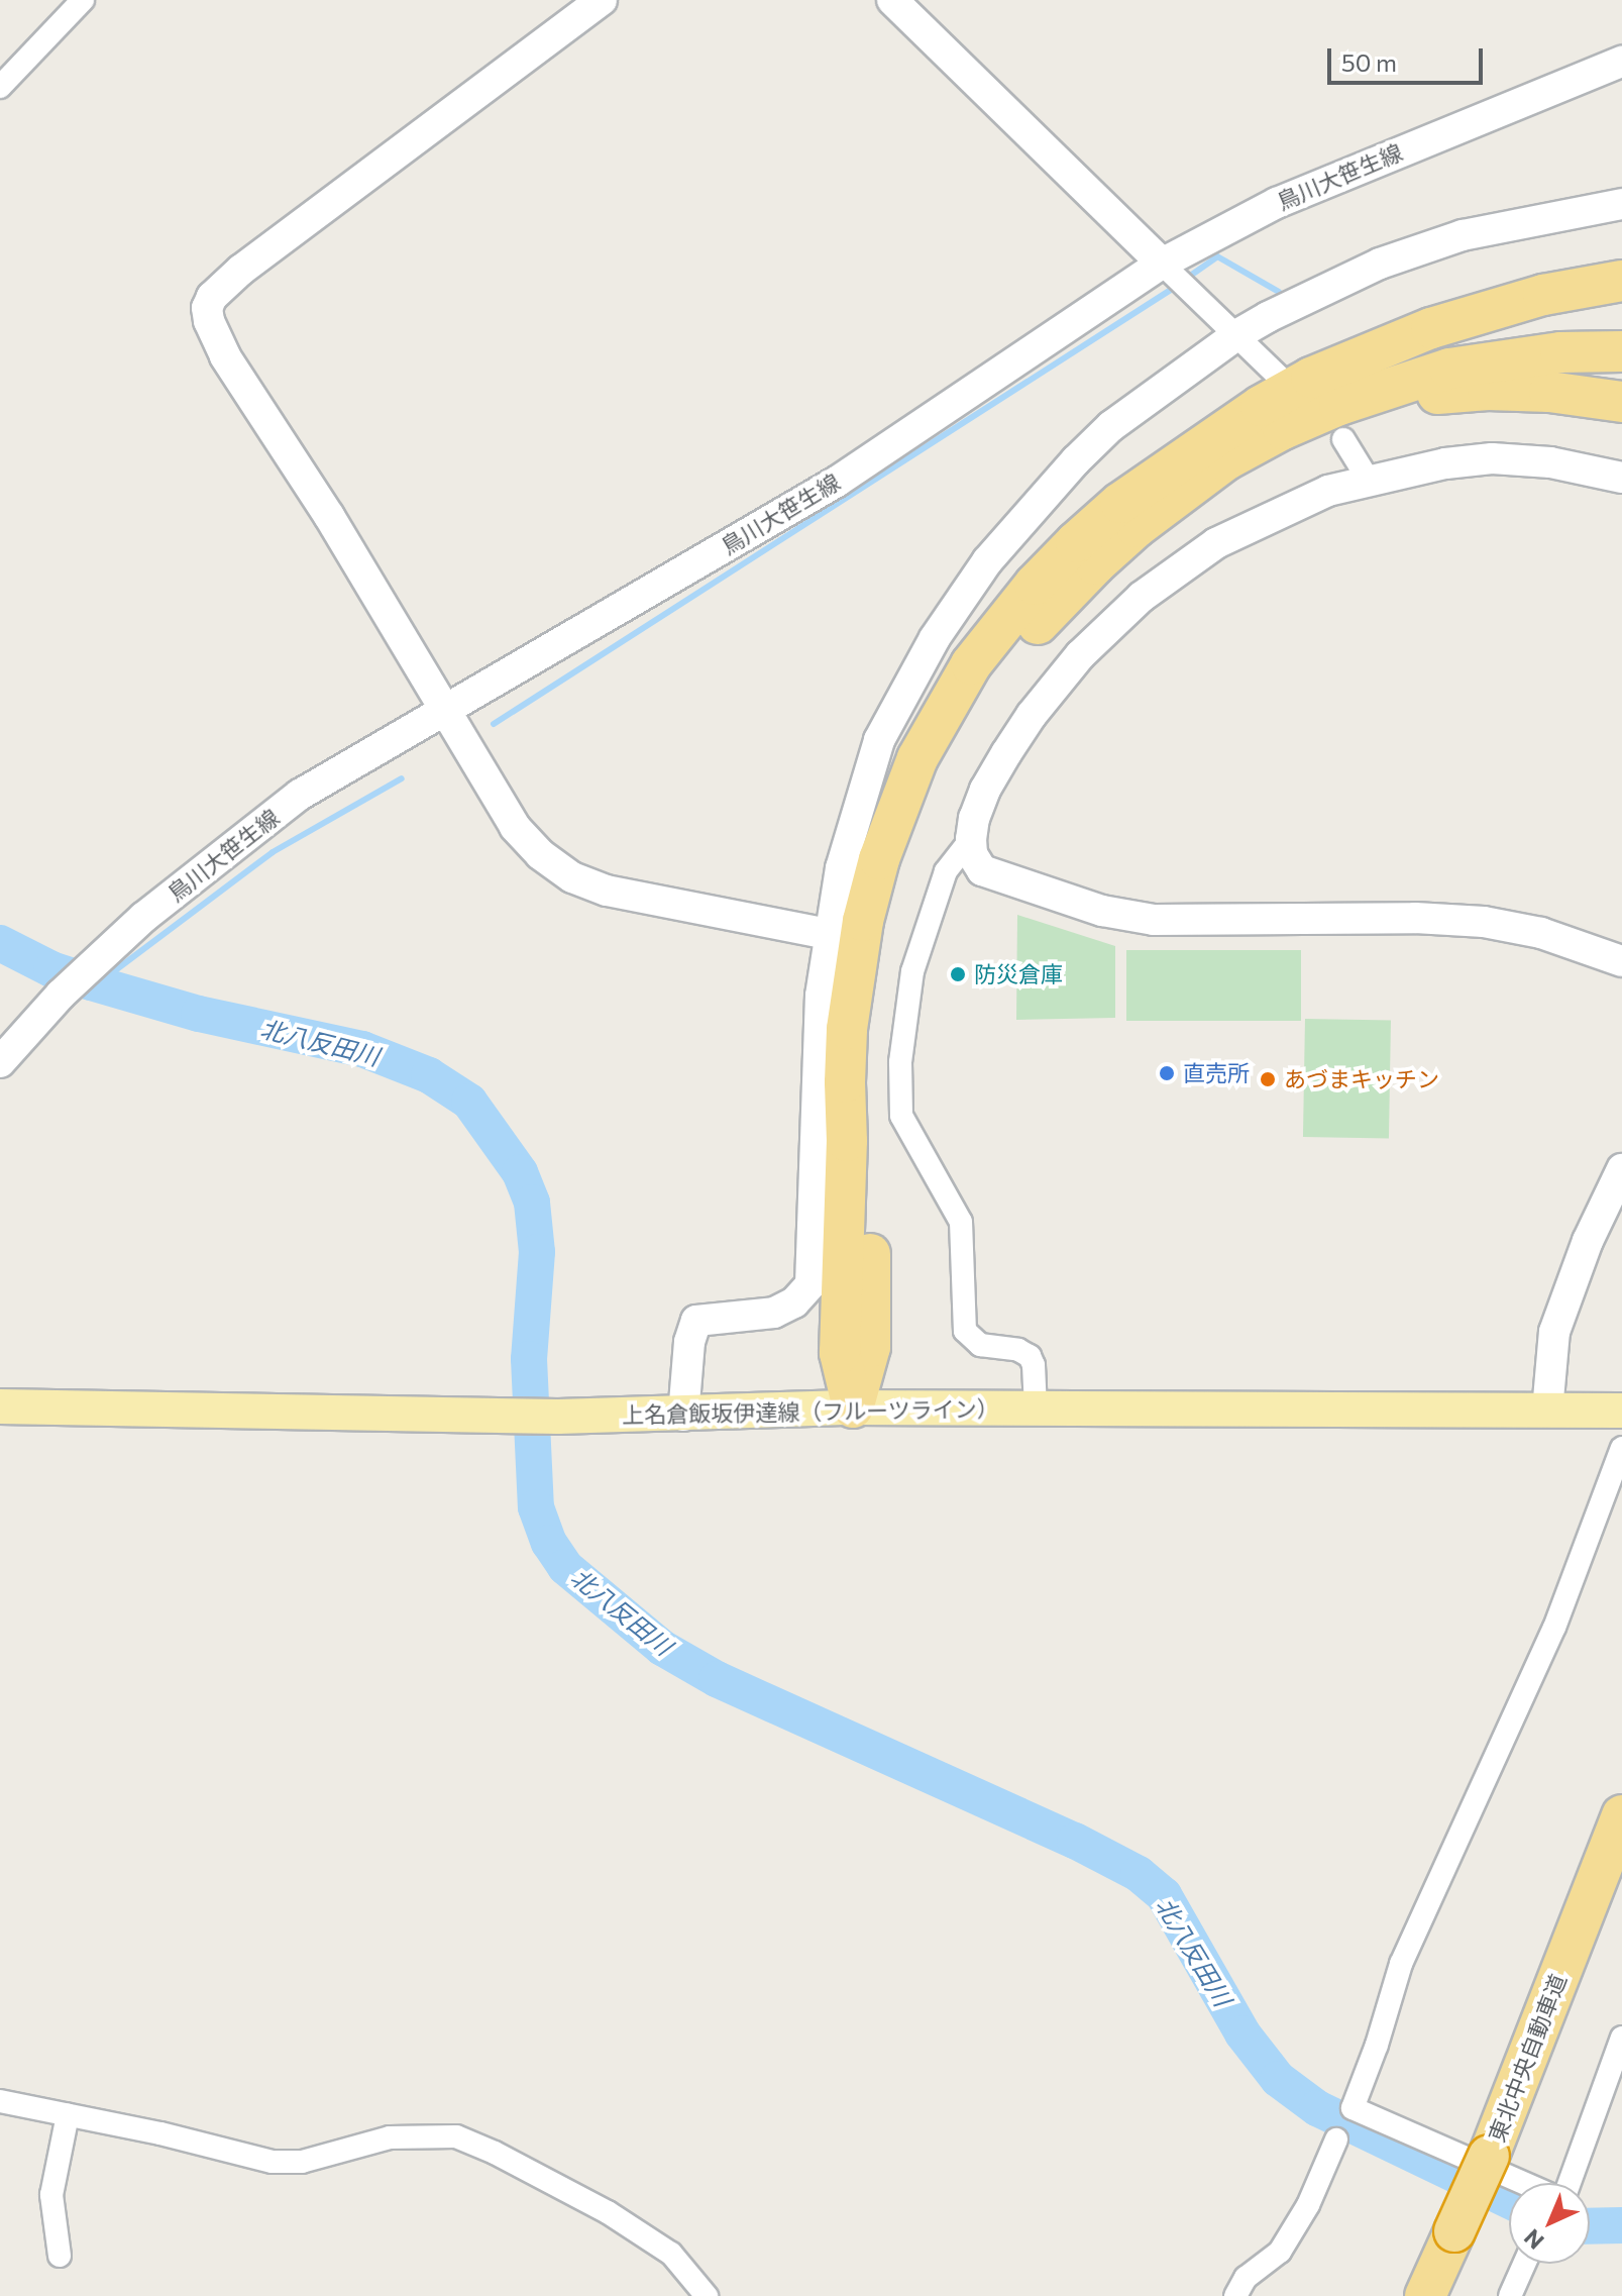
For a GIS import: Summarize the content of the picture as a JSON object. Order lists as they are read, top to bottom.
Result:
{
  "streets": {
    "highway": ["東北中央自動車道"],
    "main road": ["上名倉飯坂伊達線（フルーツライン）"],
    "street": ["鳥川大笹生線"]
  },
  "water": ["北八反田川"],
  "places": ["防災倉庫", "直売所", "あづまキッチン"],
  "scale_bar": "50 m",
  "north": "bottom left"
}
